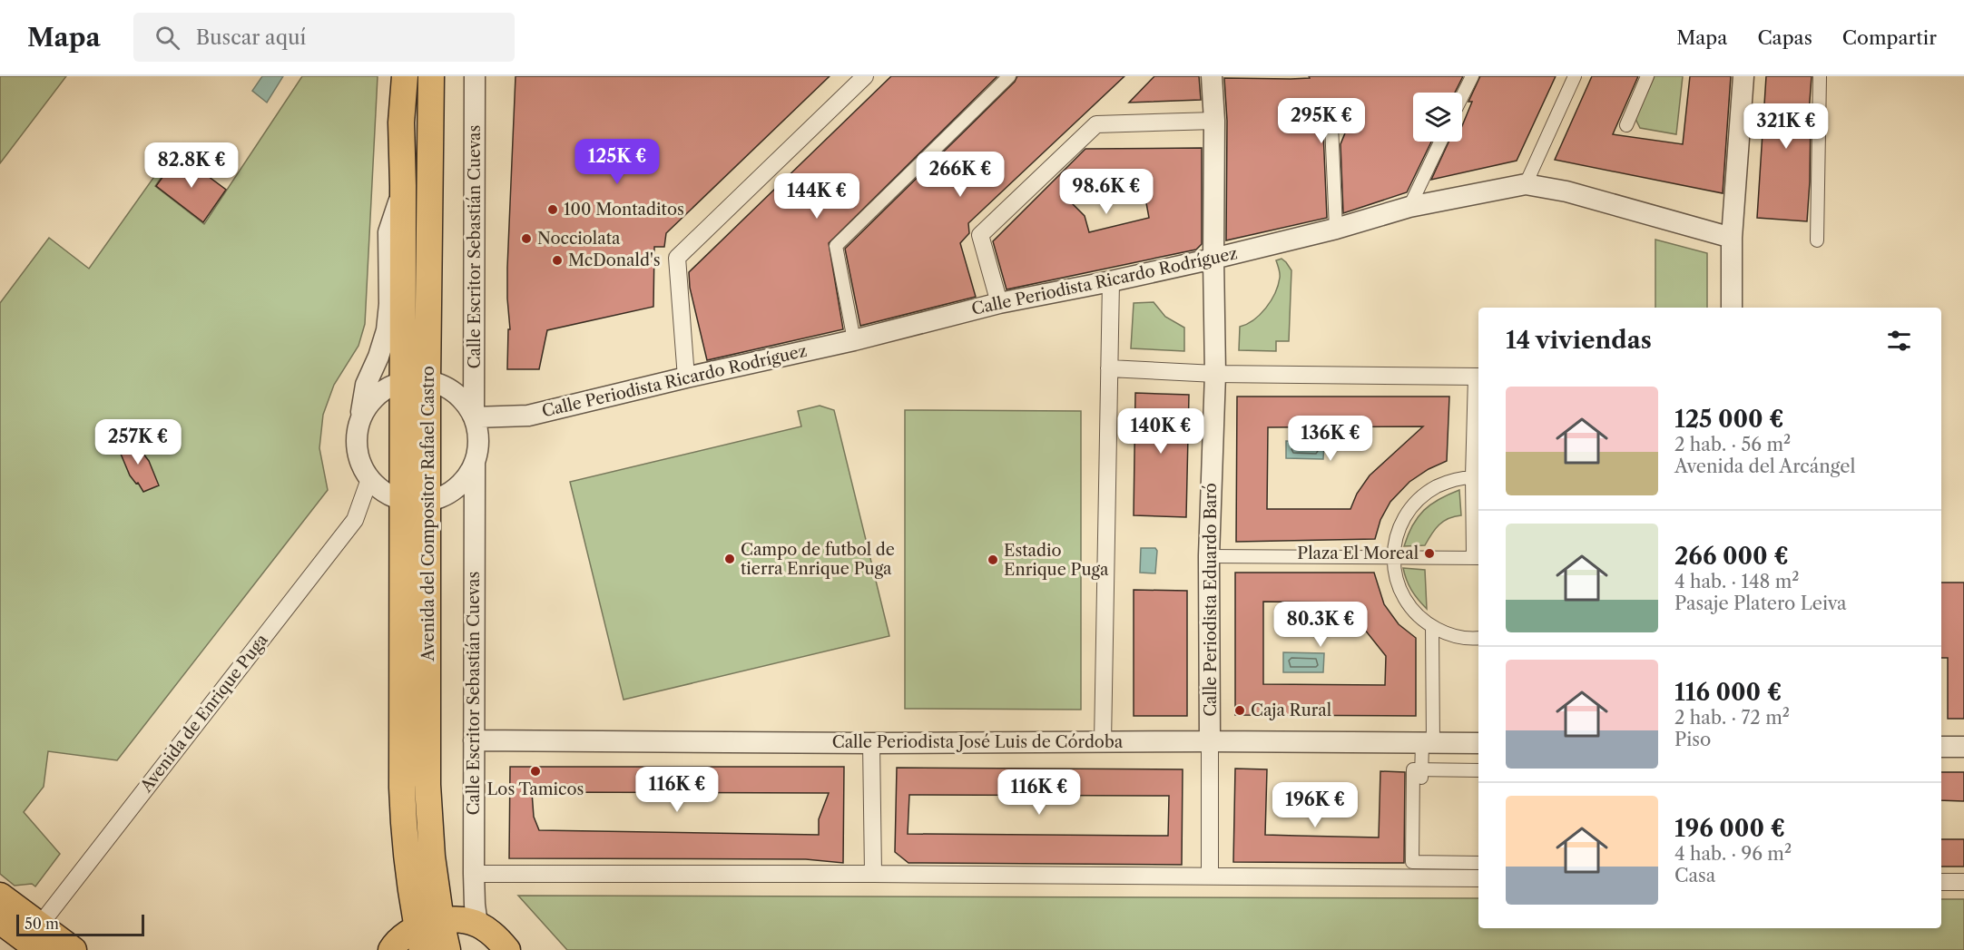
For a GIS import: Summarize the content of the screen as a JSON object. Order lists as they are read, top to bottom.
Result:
{
  "streets": {
    "main road": ["Avenida del Compositor Rafael Castro"],
    "street": [
      "Calle Escritor Sebastián Cuevas",
      "Calle Periodista Ricardo Rodríguez",
      "Calle Periodista Eduardo Baró",
      "Avenida de Enrique Puga",
      "Calle Periodista José Luis de Córdoba"
    ]
  },
  "crossings": [
    ["Calle Escritor Sebastián Cuevas", "Calle Periodista Ricardo Rodríguez"],
    ["Calle Escritor Sebastián Cuevas", "Calle Periodista José Luis de Córdoba"],
    ["Calle Periodista Ricardo Rodríguez", "Calle Periodista Eduardo Baró"],
    ["Avenida del Compositor Rafael Castro", "Avenida de Enrique Puga"],
    ["Calle Periodista Eduardo Baró", "Calle Periodista José Luis de Córdoba"]
  ],
  "places": [
    "100 Montaditos",
    "Nocciolata",
    "McDonald's",
    "Plaza El Moreal",
    "Campo de futbol de tierra Enrique Puga",
    "Estadio Enrique Puga",
    "Caja Rural",
    "Los Tamicos"
  ],
  "scale_bar": "50 m",
  "page": {
    "header": "Mapa",
    "search": "Buscar aquí",
    "nav": ["Mapa", "Capas", "Compartir"],
    "price": [
      "295K €",
      "321K €",
      "125K €",
      "82.8K €",
      "266K €",
      "98.6K €",
      "144K €",
      "140K €",
      "136K €",
      "257K €",
      "80.3K €",
      "116K €",
      "116K €",
      "196K €"
    ],
    "heading": "14 viviendas",
    "list": [
      {
        "name": "125 000 €",
        "note": "2 hab. · 56 m² · Avenida del Arcángel"
      },
      {
        "name": "266 000 €",
        "note": "4 hab. · 148 m² · Pasaje Platero Leiva"
      },
      {
        "name": "116 000 €",
        "note": "2 hab. · 72 m² · Piso"
      },
      {
        "name": "196 000 €",
        "note": "4 hab. · 96 m² · Casa"
      }
    ],
    "scale": "50 m"
  }
}
